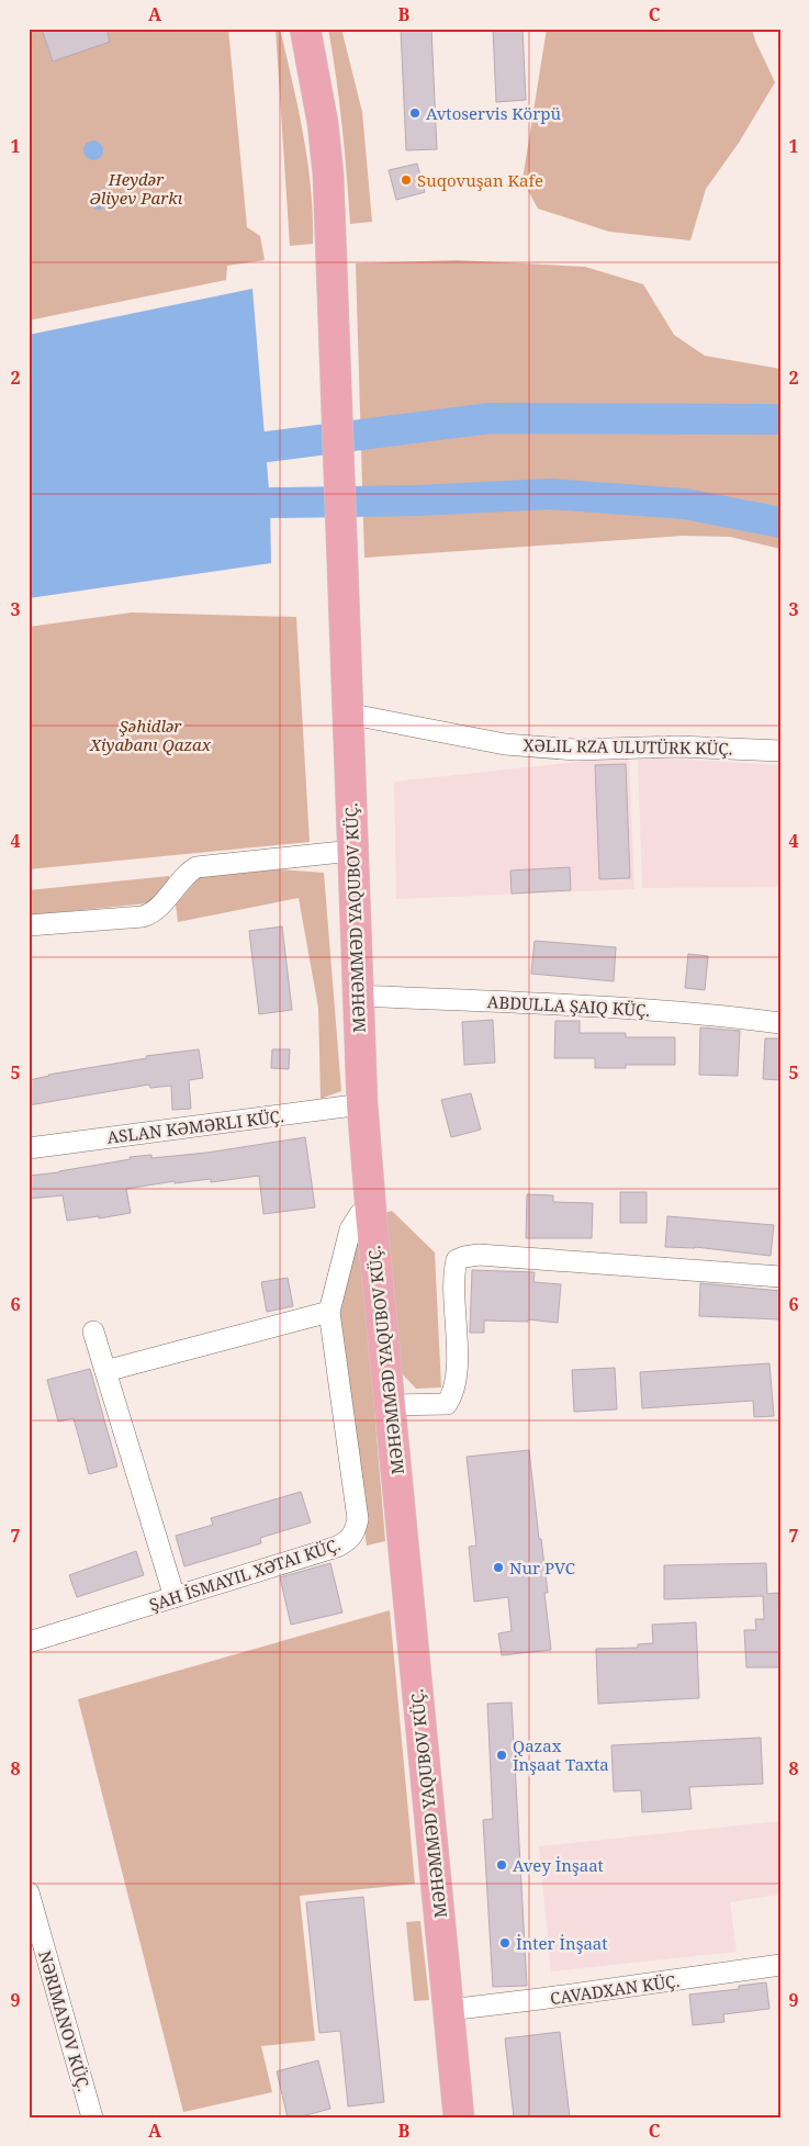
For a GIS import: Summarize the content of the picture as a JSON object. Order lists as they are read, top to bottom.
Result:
{
  "streets": {
    "main road": ["MƏHƏMMƏD YAQUBOV KÜÇ."],
    "street": [
      "XƏLIL RZA ULUTÜRK KÜÇ.",
      "ABDULLA ŞAIQ KÜÇ.",
      "ASLAN KƏMƏRLI KÜÇ.",
      "CAVADXAN KÜÇ.",
      "NƏRIMANOV KÜÇ."
    ]
  },
  "crossings": [
    ["XƏLIL RZA ULUTÜRK KÜÇ.", "MƏHƏMMƏD YAQUBOV KÜÇ."],
    ["MƏHƏMMƏD YAQUBOV KÜÇ.", "ABDULLA ŞAIQ KÜÇ."],
    ["MƏHƏMMƏD YAQUBOV KÜÇ.", "ASLAN KƏMƏRLI KÜÇ."],
    ["MƏHƏMMƏD YAQUBOV KÜÇ.", "CAVADXAN KÜÇ."]
  ],
  "parks": ["Heydər Əliyev Parkı", "Şəhidlər Xiyabanı Qazax"],
  "places": [
    "Avtoservis Körpü",
    "Suqovuşan Kafe",
    "Nur PVC",
    "Qazax İnşaat Taxta",
    "Avey İnşaat",
    "İnter İnşaat"
  ],
  "grid": {
    "columns": ["A", "B", "C"],
    "rows": [
      "1",
      "2",
      "3",
      "4",
      "5",
      "6",
      "7",
      "8",
      "9"
    ]
  }
}
